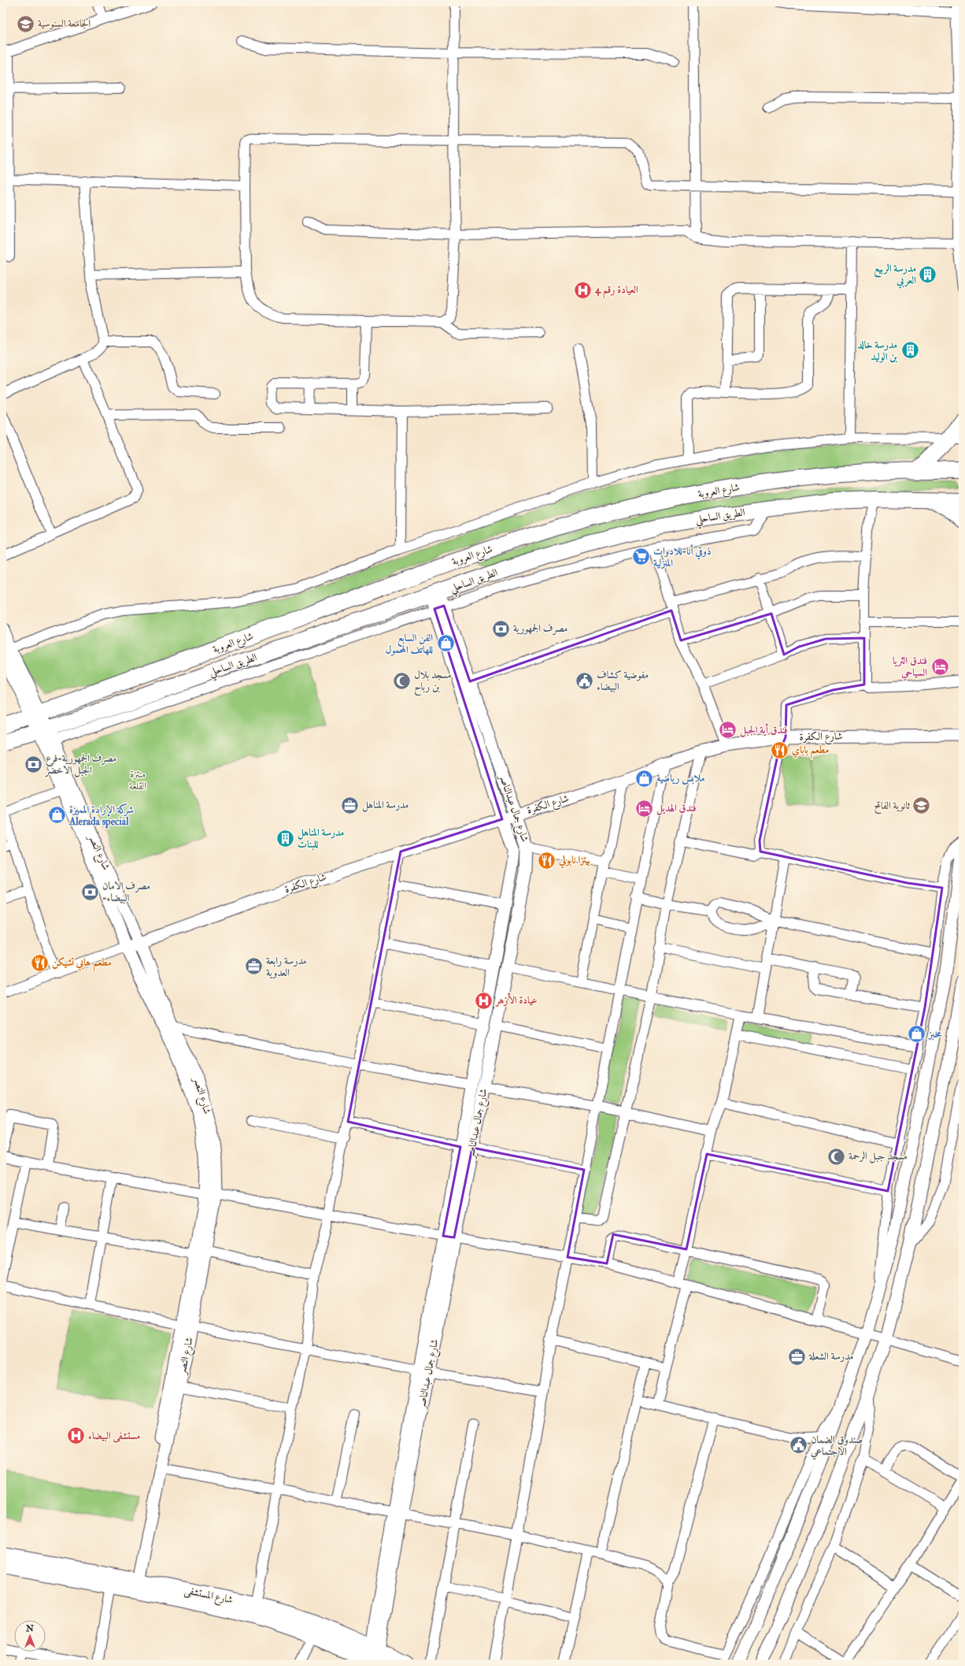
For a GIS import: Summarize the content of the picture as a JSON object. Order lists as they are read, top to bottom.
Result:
{
  "streets": {
    "highway": ["شارع العروبة", "الطريق الساحلي"],
    "main road": ["شارع المستشفى"],
    "street": ["شارع الكفرة", "شارع جمال عبدالناصر", "شارع النصر"]
  },
  "crossings": [
    ["شارع العروبة", "شارع النصر"],
    ["الطريق الساحلي", "شارع جمال عبدالناصر"],
    ["الطريق الساحلي", "شارع النصر"],
    ["شارع الكفرة", "شارع جمال عبدالناصر"],
    ["شارع الكفرة", "شارع النصر"],
    ["شارع جمال عبدالناصر", "شارع المستشفى"],
    ["شارع النصر", "شارع المستشفى"]
  ],
  "parks": ["منتزة القلعة"],
  "places": {
    "school or university": ["الجامعة السنوسية", "ثانوية الفاتح"],
    "building": ["مدرسة الربيع العربي", "مدرسة خالد بن الوليد", "مدرسة المناهل للبنات"],
    "hospital": ["العيادة رقم 4", "عيادة الأزهر", "مستشفى البيضاء"],
    "supermarket": ["ذوقي أنا-للادوات المنزلية"],
    "bank": ["مصرف الجمهورية", "مصرف الجمهورية-فرع الجبل الاخضر", "مصرف الامان -البيضاء"],
    "shop": [
      "الفن السابع للهاتف المحمول",
      "ملابس رياضية",
      "شركة الإرادة المميزة Alerada special",
      "مخبز"
    ],
    "hotel": ["فندق الثريا السياحي", "فندق أية الجبل", "فندق الهديل"],
    "mosque": ["مسجد بلال بن رباح", "مسجد جبل الرحمة"],
    "public building": ["مفوضية كشاف البيضاء", "صندوق الضمان الاجتماعي"],
    "restaurant": ["مطعم باباي", "بيتزا نابولي", "مطعم هابي تشيكن"],
    "office": ["مدرسة المناهل", "مدرسة رابعة العدوية", "مدرسة الشعلة"]
  },
  "north": "top"
}
